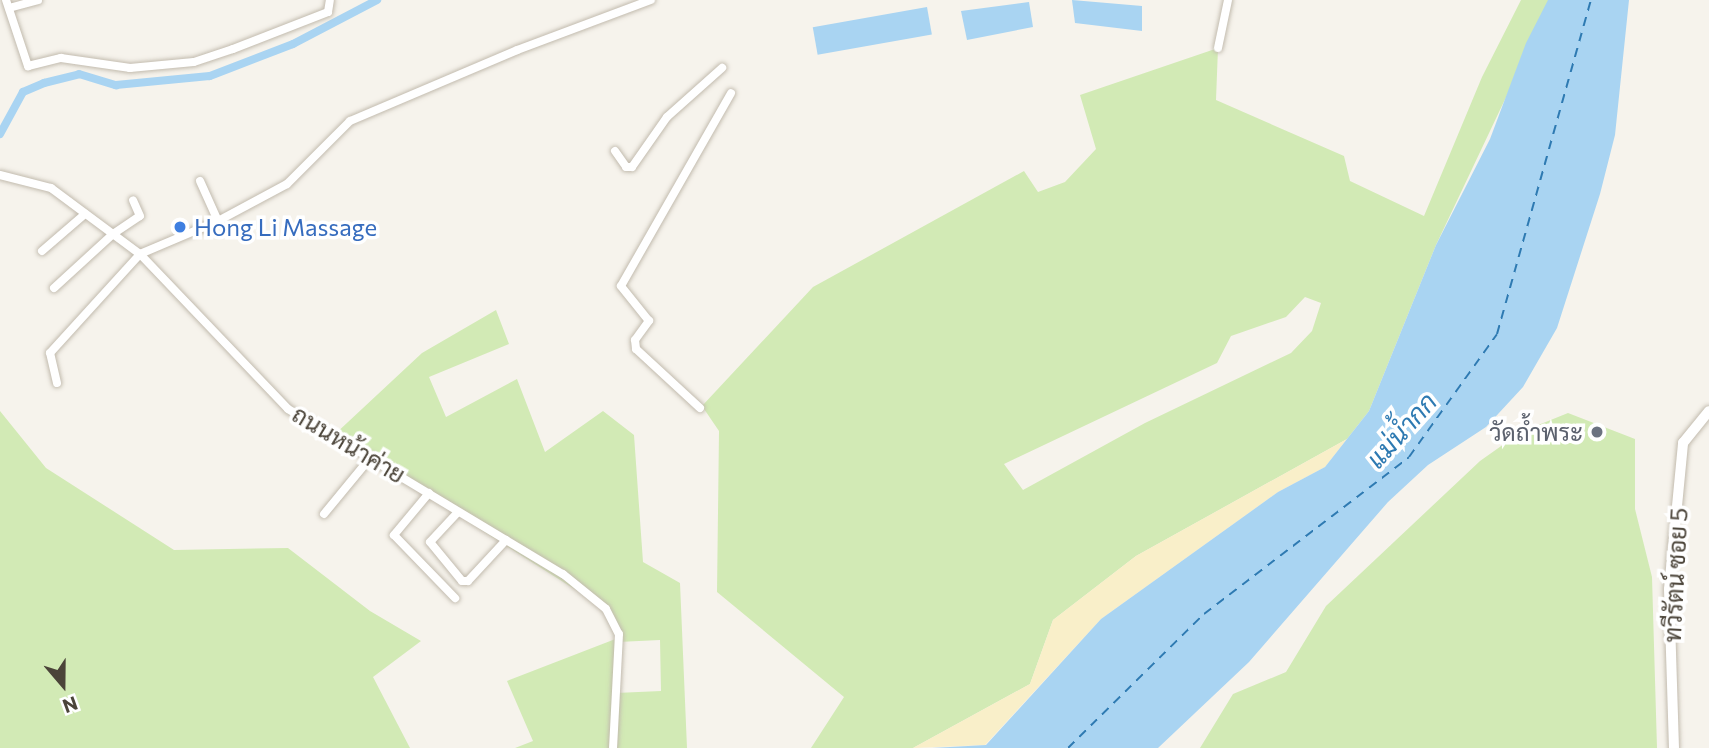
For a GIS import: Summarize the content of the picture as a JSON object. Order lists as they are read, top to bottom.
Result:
{
  "streets": {
    "street": ["ถนนหน้าค่าย", "ทวีรัตน์ ซอย 5"]
  },
  "water": ["แม่น้ำกก"],
  "places": ["Hong Li Massage", "วัดถ้ำพระ"],
  "north": "bottom"
}
